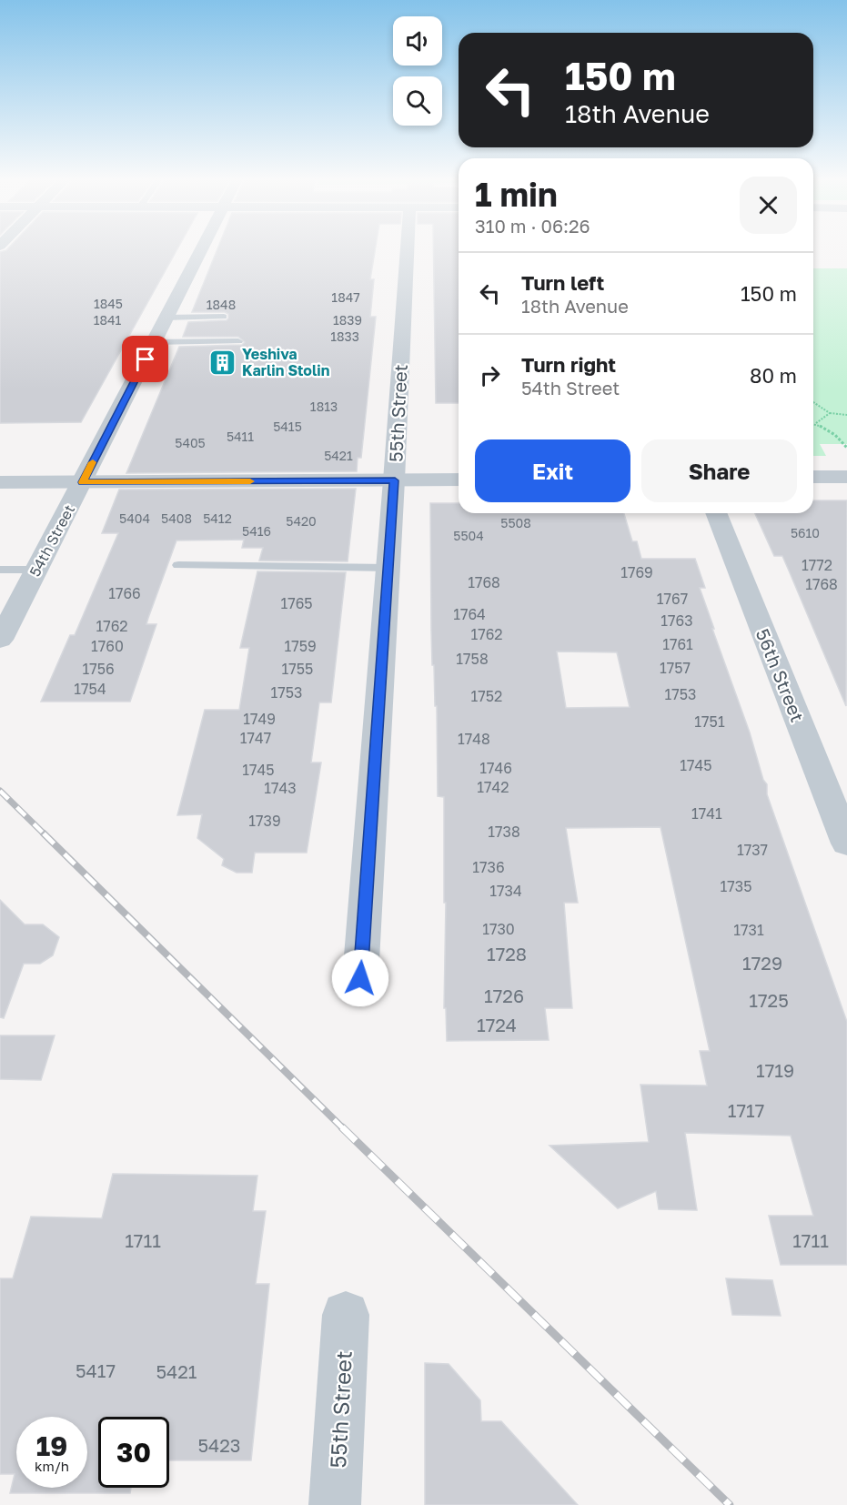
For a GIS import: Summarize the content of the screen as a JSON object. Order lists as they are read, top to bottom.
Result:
{
  "streets": {
    "street": ["55th Street", "54th Street", "56th Street"]
  },
  "places": {
    "building": ["Yeshiva Karlin Stolin"]
  },
  "house_numbers": [
    "1847",
    "1845",
    "1848",
    "1841",
    "1839",
    "1833",
    "1813",
    "5415",
    "5411",
    "5405",
    "5421",
    "5404",
    "5408",
    "5412",
    "5420",
    "5508",
    "5416",
    "5610",
    "5504",
    "1772",
    "1769",
    "1768",
    "1768",
    "1766",
    "1767",
    "1765",
    "1764",
    "1763",
    "1762",
    "1762",
    "1761",
    "1760",
    "1759",
    "1758",
    "1757",
    "1756",
    "1755",
    "1754",
    "1753",
    "1753",
    "1752",
    "1749",
    "1751",
    "1747",
    "1748",
    "1745",
    "1746",
    "1745",
    "1742",
    "1743",
    "1741",
    "1739",
    "1738",
    "1737",
    "1736",
    "1735",
    "1734",
    "1730",
    "1731",
    "1728",
    "1729",
    "1726",
    "1725",
    "1724",
    "1719",
    "1717",
    "1711",
    "1711",
    "5417",
    "5421",
    "5423"
  ],
  "page": {
    "turn": ["150 m", "18th Avenue"],
    "heading": ["1 min", "310 m · 06:26"],
    "list": [
      {
        "name": "Turn left",
        "note": "18th Avenue",
        "value": "150 m"
      },
      {
        "name": "Turn right",
        "note": "54th Street",
        "value": "80 m"
      }
    ],
    "buttons": ["Exit", "Share"],
    "speed": "19 km/h",
    "limit": "30"
  }
}
